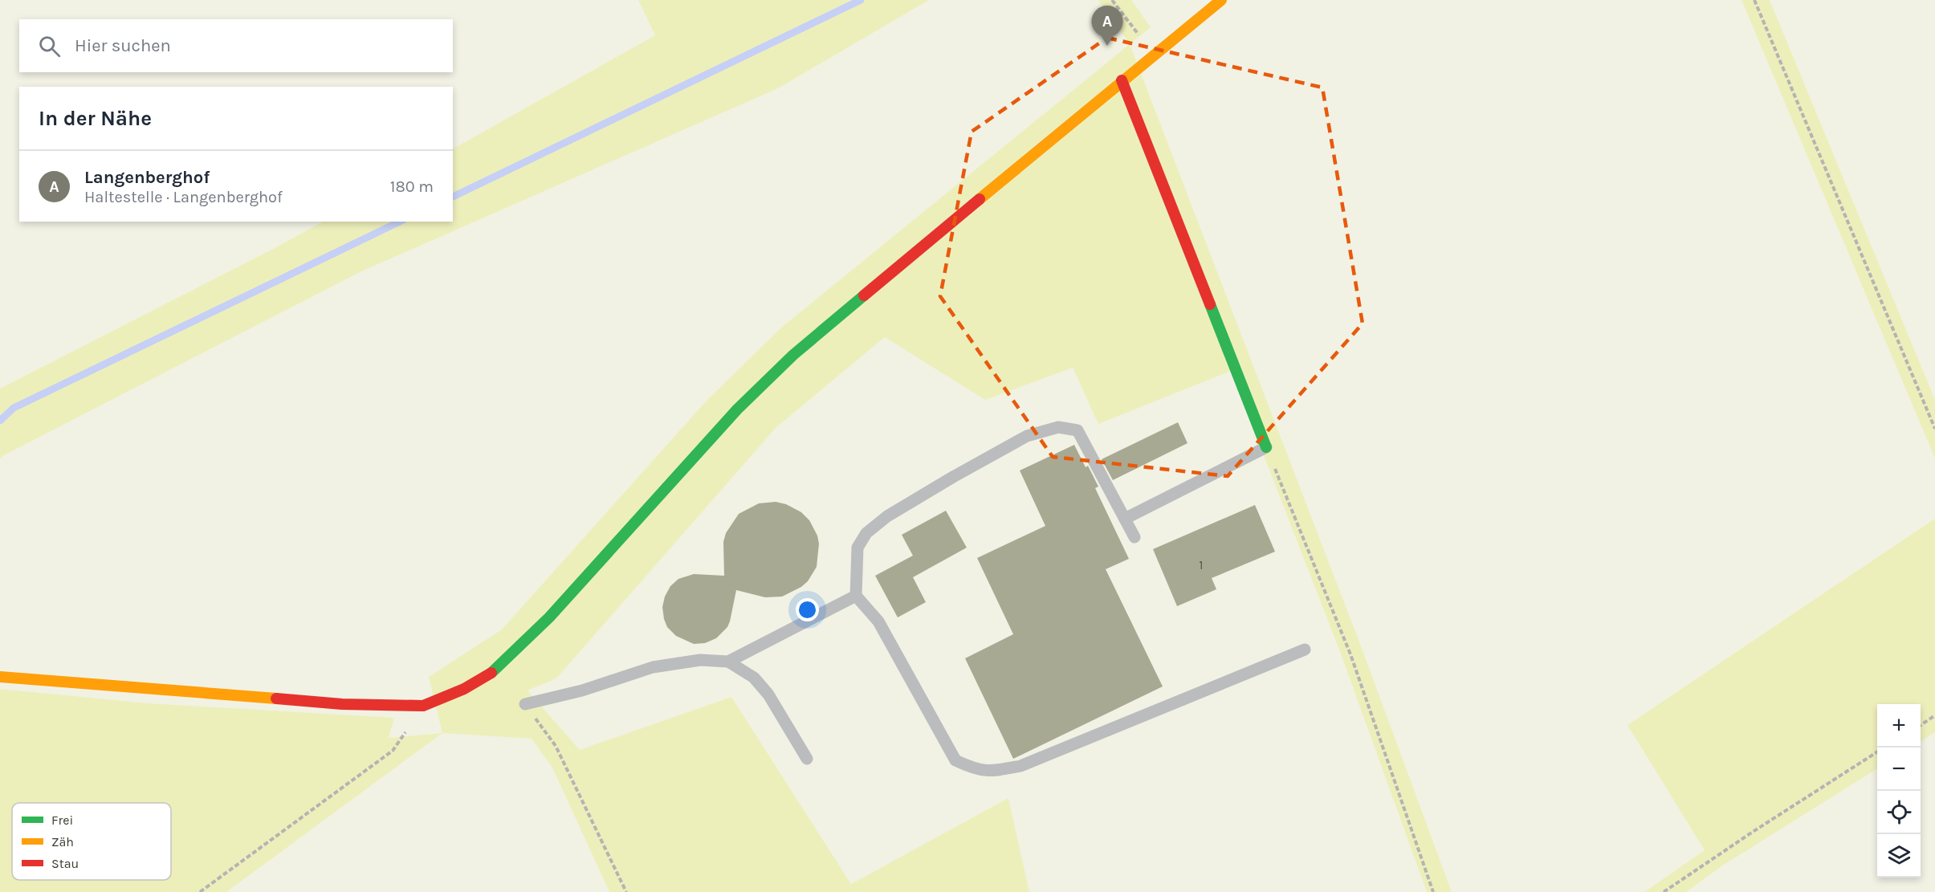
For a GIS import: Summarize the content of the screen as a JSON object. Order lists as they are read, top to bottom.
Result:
{
  "house_numbers": ["1"],
  "legend": ["Frei", "Zäh", "Stau"],
  "page": {
    "pins": "A",
    "search": "Hier suchen",
    "heading": "In der Nähe",
    "list": [
      {
        "mark": "A",
        "name": "Langenberghof",
        "note": "Haltestelle · Langenberghof",
        "value": "180 m"
      }
    ],
    "map_buttons": ["+", "−"]
  }
}
